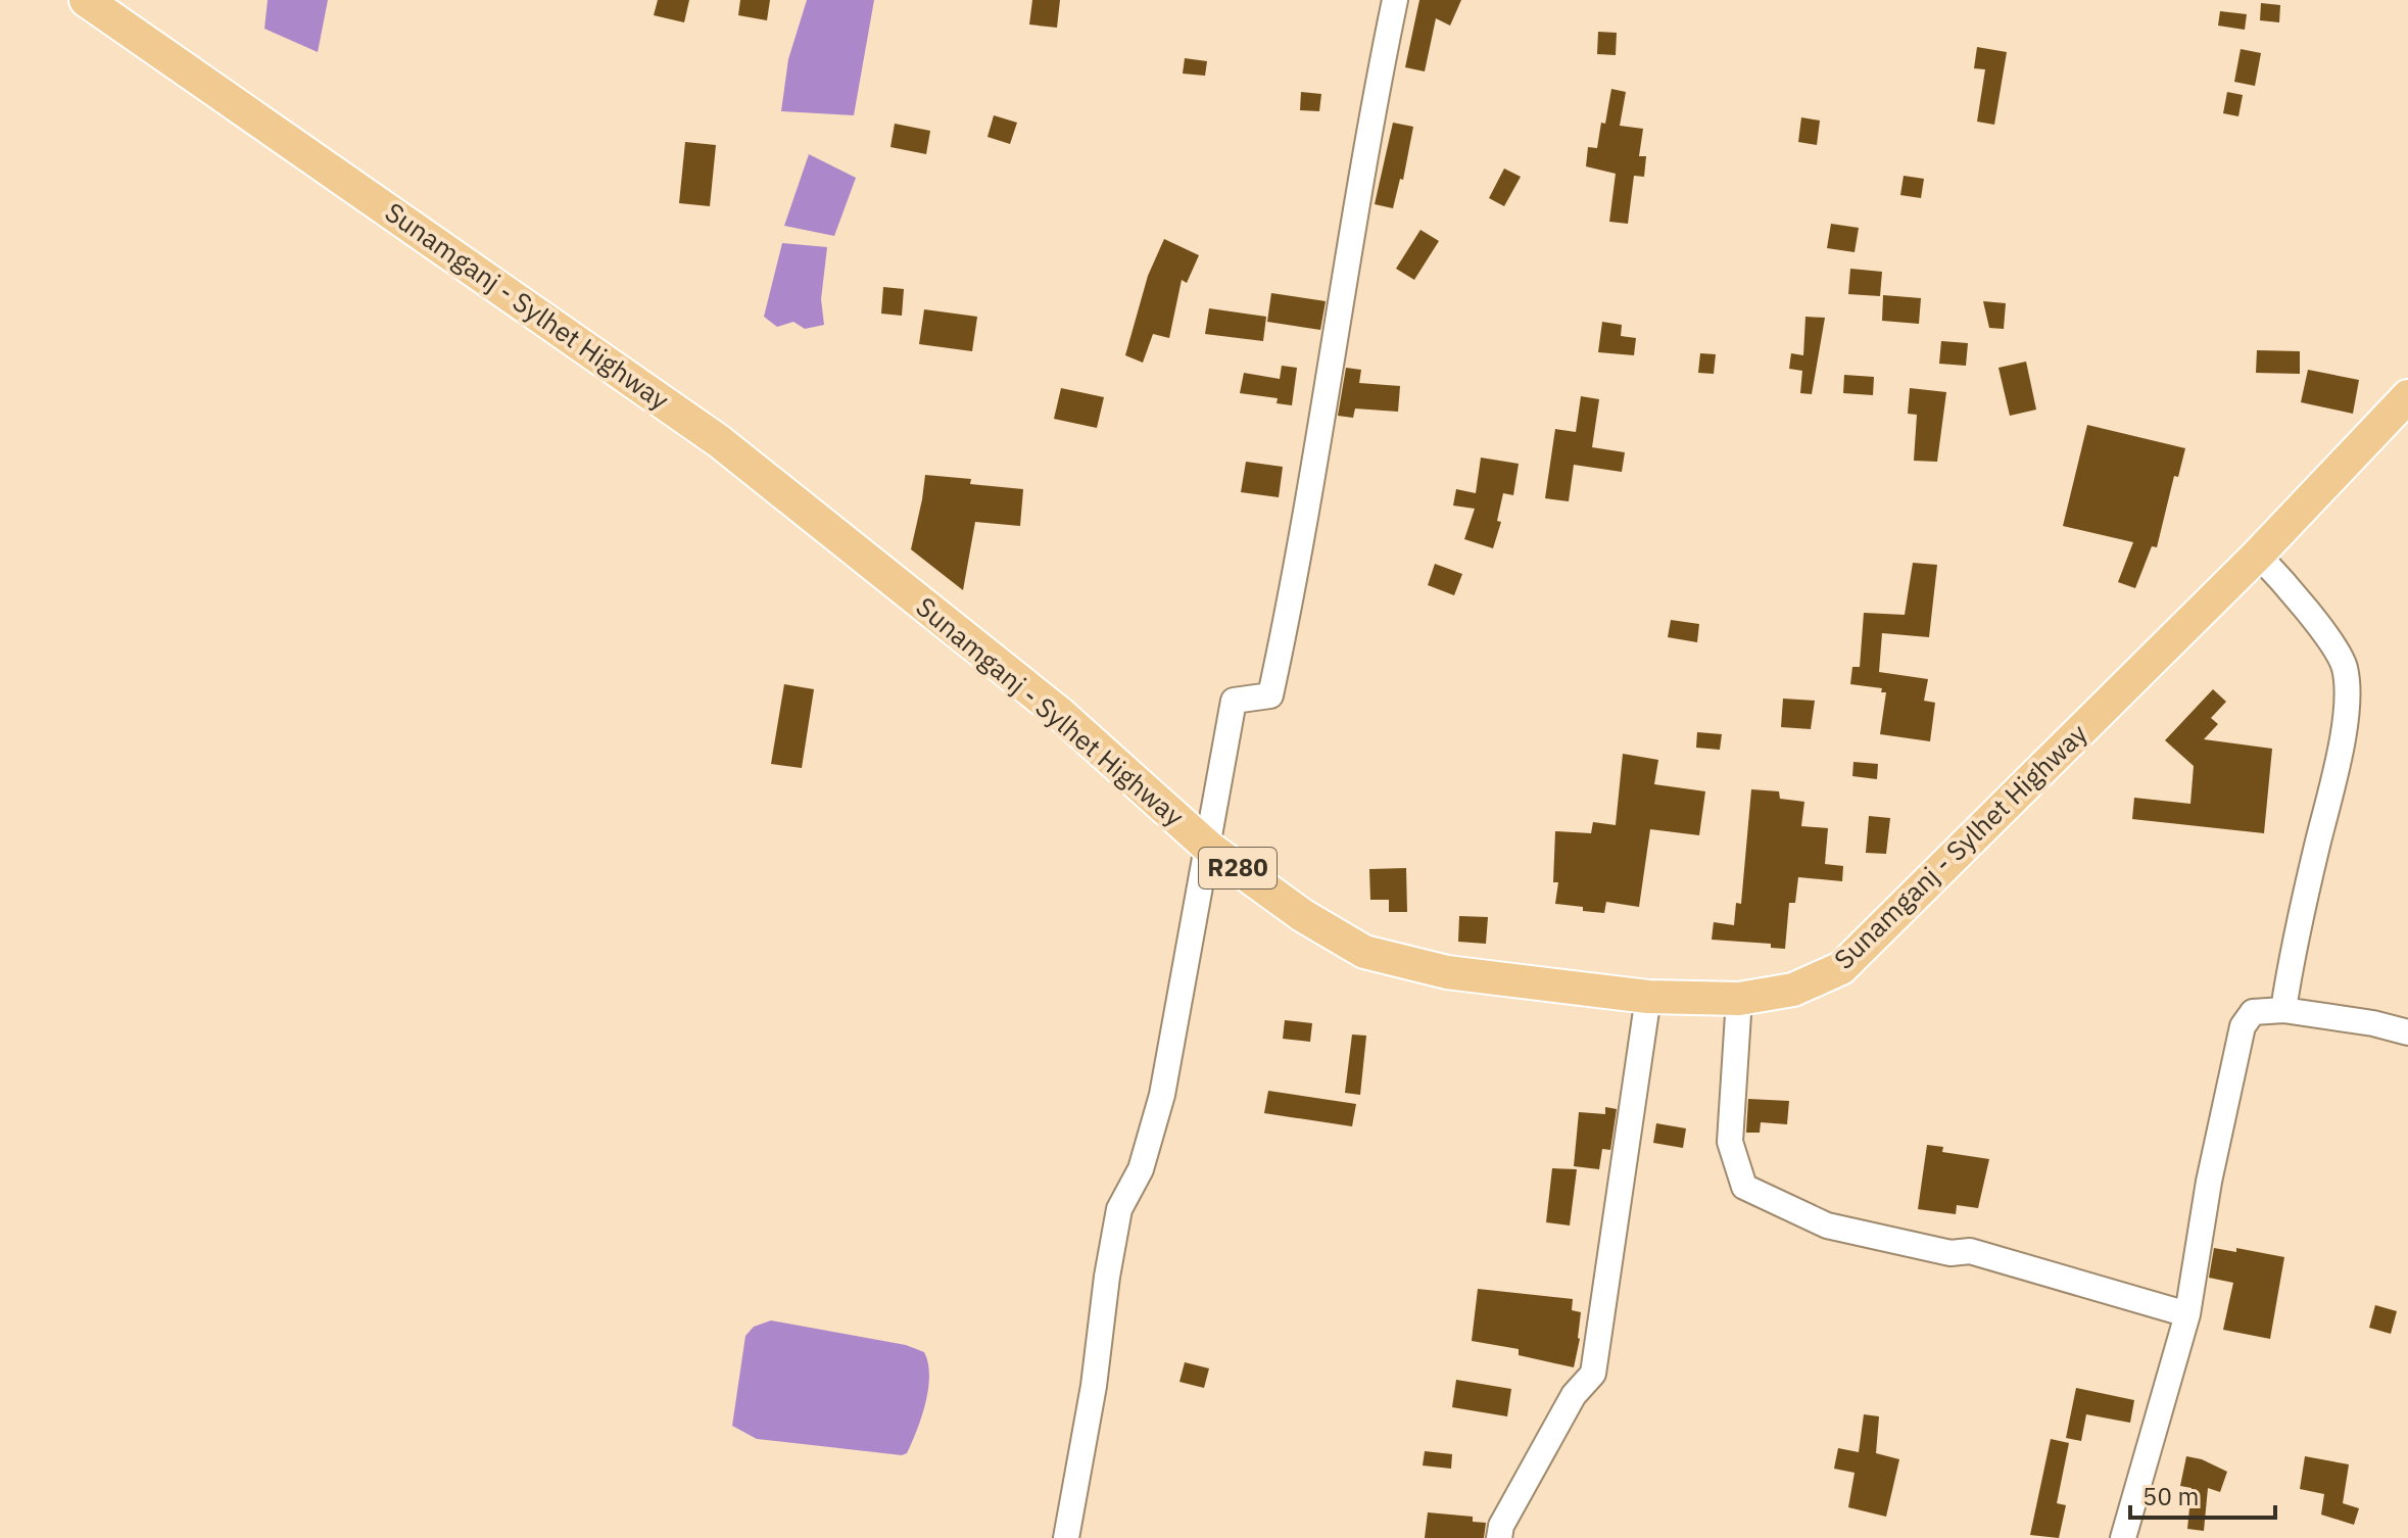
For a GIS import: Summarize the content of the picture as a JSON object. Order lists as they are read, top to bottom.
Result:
{
  "streets": {
    "main road": ["Sunamganj - Sylhet Highway", "R280"]
  },
  "scale_bar": "50 m"
}
